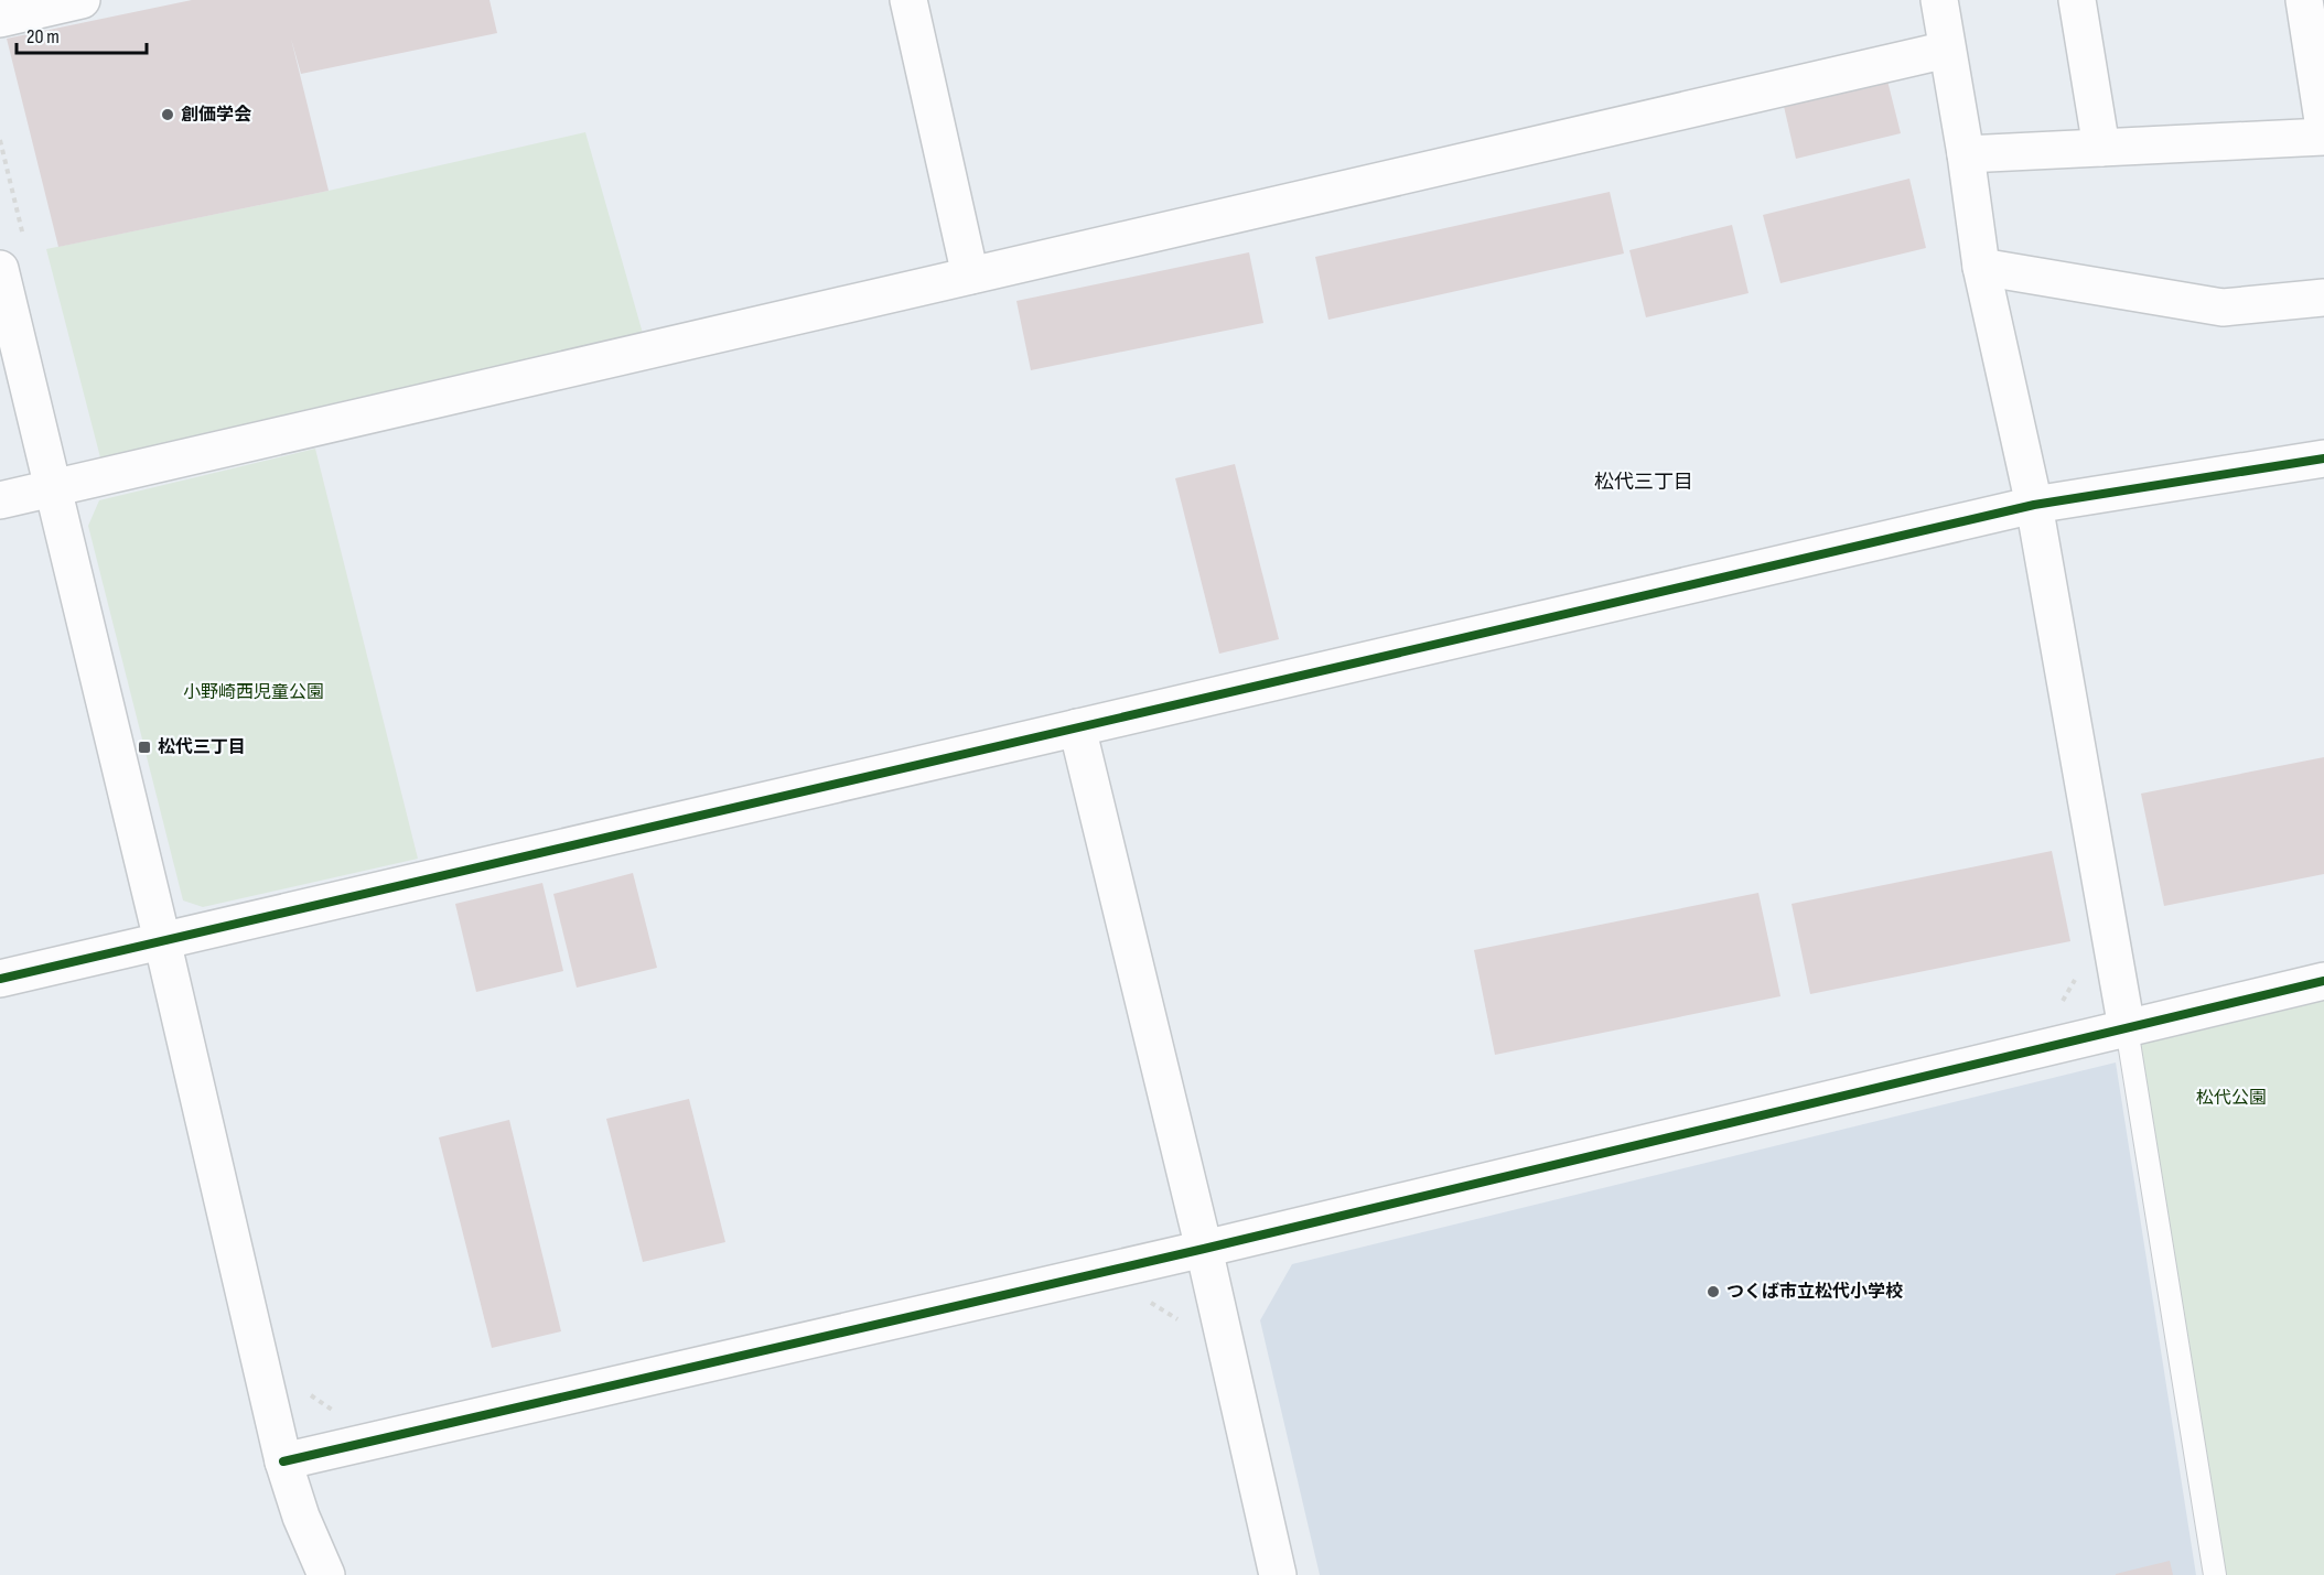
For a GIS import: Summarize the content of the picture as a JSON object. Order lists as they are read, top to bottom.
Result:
{
  "districts": ["松代三丁目"],
  "parks": ["小野崎西児童公園", "松代公園"],
  "places": {
    "other": ["創価学会", "つくば市立松代小学校"],
    "transit": ["松代三丁目"]
  },
  "scale_bar": "20 m"
}
